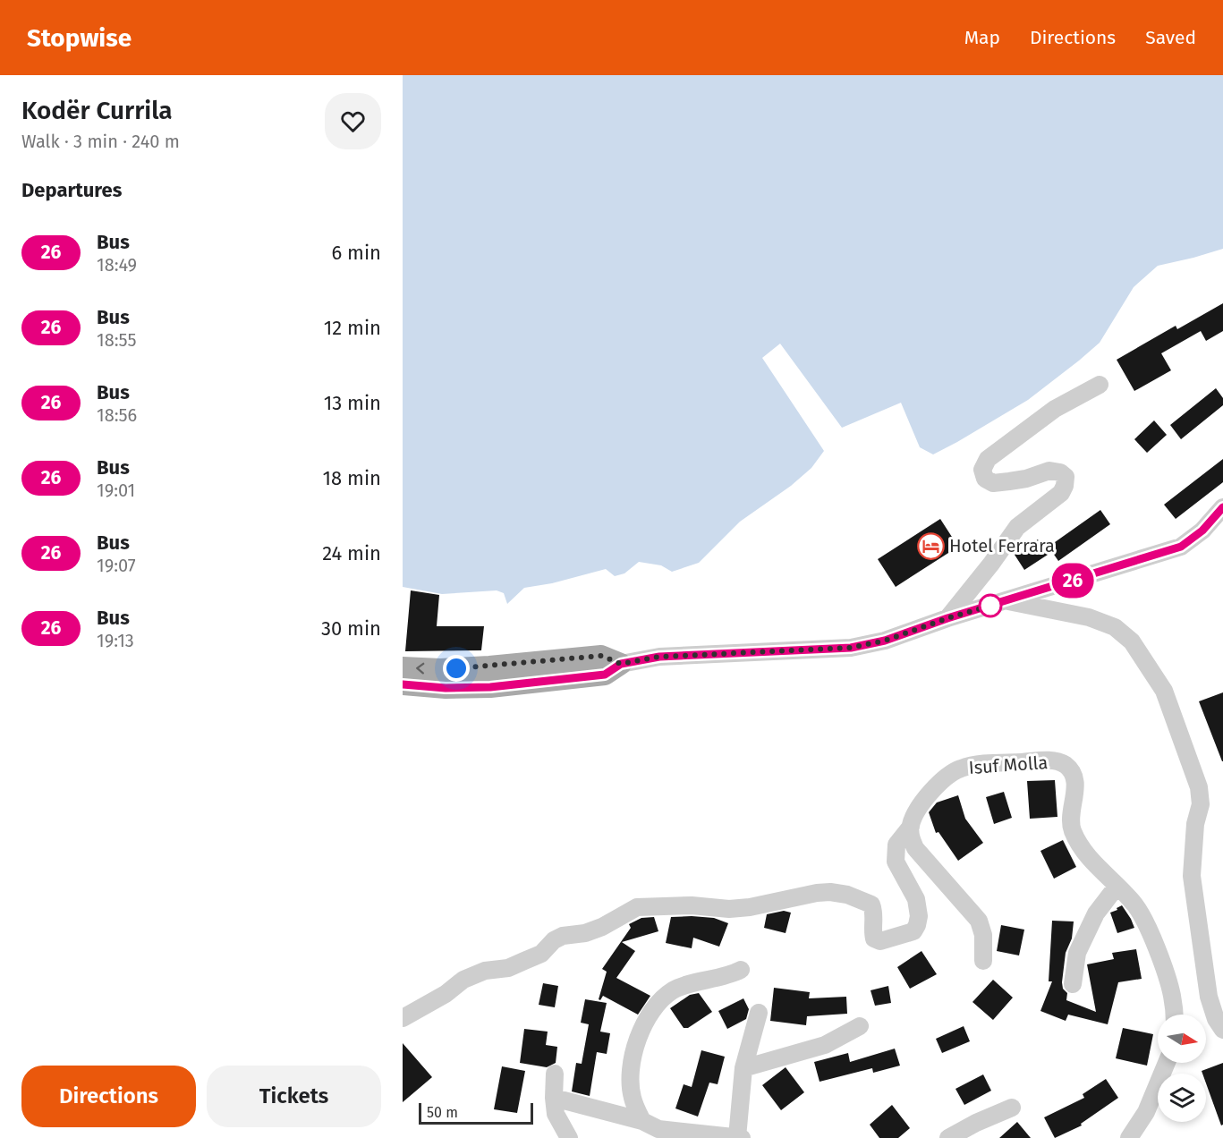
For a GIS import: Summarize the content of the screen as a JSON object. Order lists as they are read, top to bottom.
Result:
{
  "streets": {
    "street": ["Isuf Molla"]
  },
  "places": {
    "hotel": ["Hotel Ferrara"]
  },
  "lines": ["bus line 26"],
  "scale_bar": "50 m",
  "north": "right",
  "page": {
    "header": "Stopwise",
    "nav": ["Map", "Directions", "Saved"],
    "heading": [
      ["Kodër Currila", "Walk · 3 min · 240 m"],
      "Departures"
    ],
    "on_map": "26",
    "list": [
      {
        "mark": "26",
        "name": "Bus",
        "note": "18:49",
        "value": "6 min"
      },
      {
        "mark": "26",
        "name": "Bus",
        "note": "18:55",
        "value": "12 min"
      },
      {
        "mark": "26",
        "name": "Bus",
        "note": "18:56",
        "value": "13 min"
      },
      {
        "mark": "26",
        "name": "Bus",
        "note": "19:01",
        "value": "18 min"
      },
      {
        "mark": "26",
        "name": "Bus",
        "note": "19:07",
        "value": "24 min"
      },
      {
        "mark": "26",
        "name": "Bus",
        "note": "19:13",
        "value": "30 min"
      }
    ],
    "buttons": ["Directions", "Tickets"],
    "scale": "50 m"
  }
}
